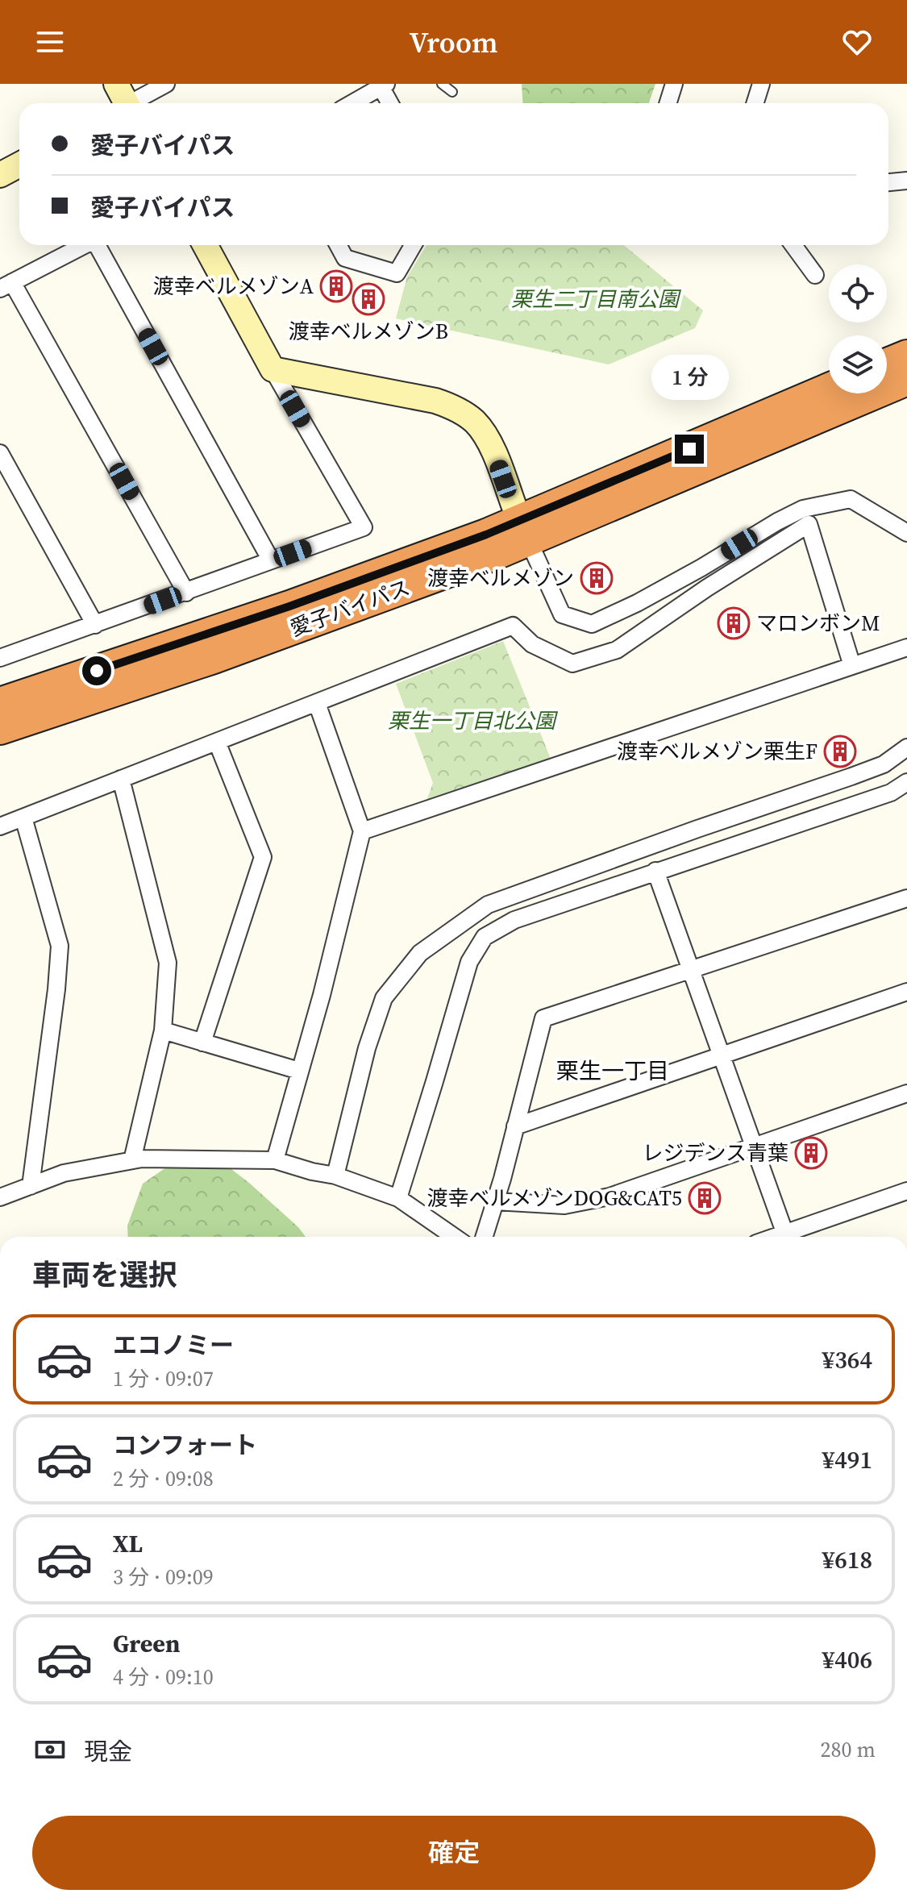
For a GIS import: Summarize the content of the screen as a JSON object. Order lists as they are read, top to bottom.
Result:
{
  "streets": {
    "highway": ["愛子バイパス"]
  },
  "districts": ["栗生一丁目"],
  "parks": ["栗生二丁目南公園", "栗生一丁目北公園"],
  "places": {
    "building": [
      "渡幸ベルメゾンA",
      "渡幸ベルメゾンB",
      "渡幸ベルメゾン",
      "マロンボンM",
      "渡幸ベルメゾン栗生F",
      "レジデンス青葉",
      "渡幸ベルメゾンDOG&CAT5"
    ]
  },
  "page": {
    "header": "Vroom",
    "banner": ["愛子バイパス", "愛子バイパス"],
    "bubble": "1 分",
    "heading": "車両を選択",
    "list": [
      {
        "name": "エコノミー",
        "note": "1 分 · 09:07",
        "value": "¥364"
      },
      {
        "name": "コンフォート",
        "note": "2 分 · 09:08",
        "value": "¥491"
      },
      {
        "name": "XL",
        "note": "3 分 · 09:09",
        "value": "¥618"
      },
      {
        "name": "Green",
        "note": "4 分 · 09:10",
        "value": "¥406"
      }
    ],
    "pay": ["現金", "280 m"],
    "buttons": "確定"
  }
}
